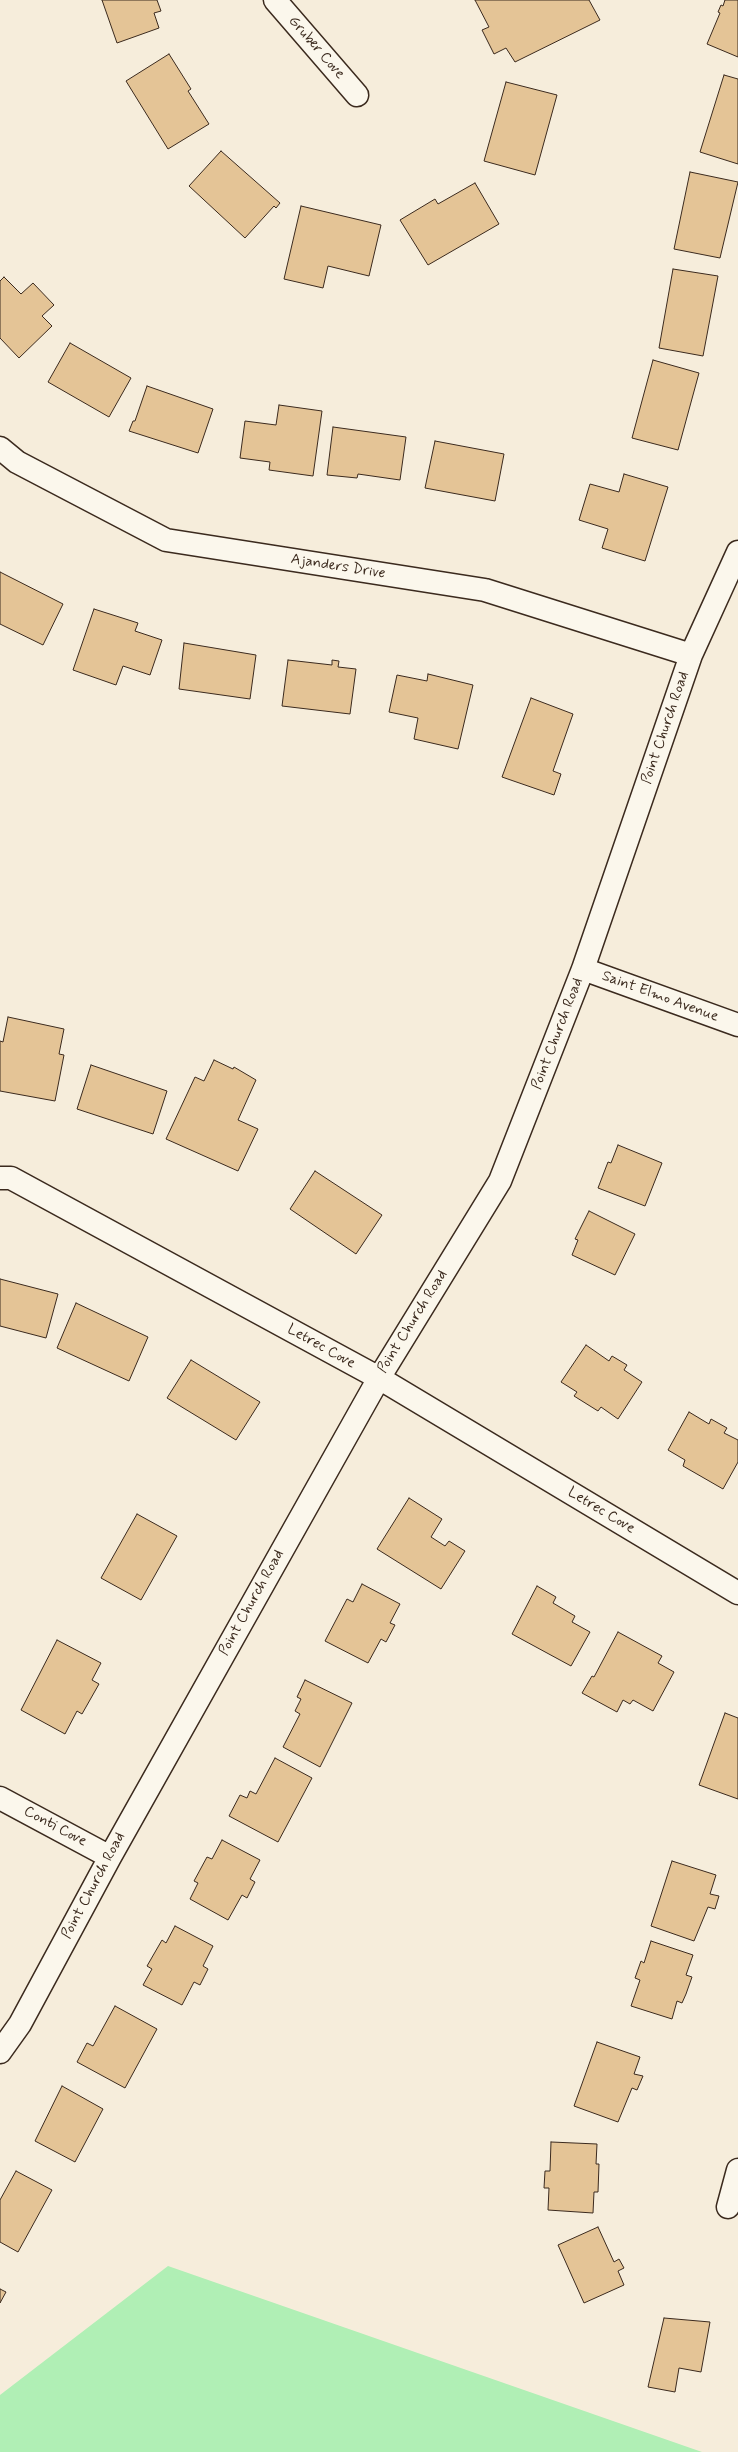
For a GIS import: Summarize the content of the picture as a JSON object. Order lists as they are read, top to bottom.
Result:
{
  "streets": {
    "street": [
      "Gruber Cove",
      "Ajanders Drive",
      "Point Church Road",
      "Saint Elmo Avenue",
      "Letrec Cove",
      "Conti Cove"
    ]
  },
  "crossings": [
    ["Ajanders Drive", "Point Church Road"],
    ["Point Church Road", "Saint Elmo Avenue"],
    ["Point Church Road", "Letrec Cove"],
    ["Point Church Road", "Conti Cove"]
  ]
}
